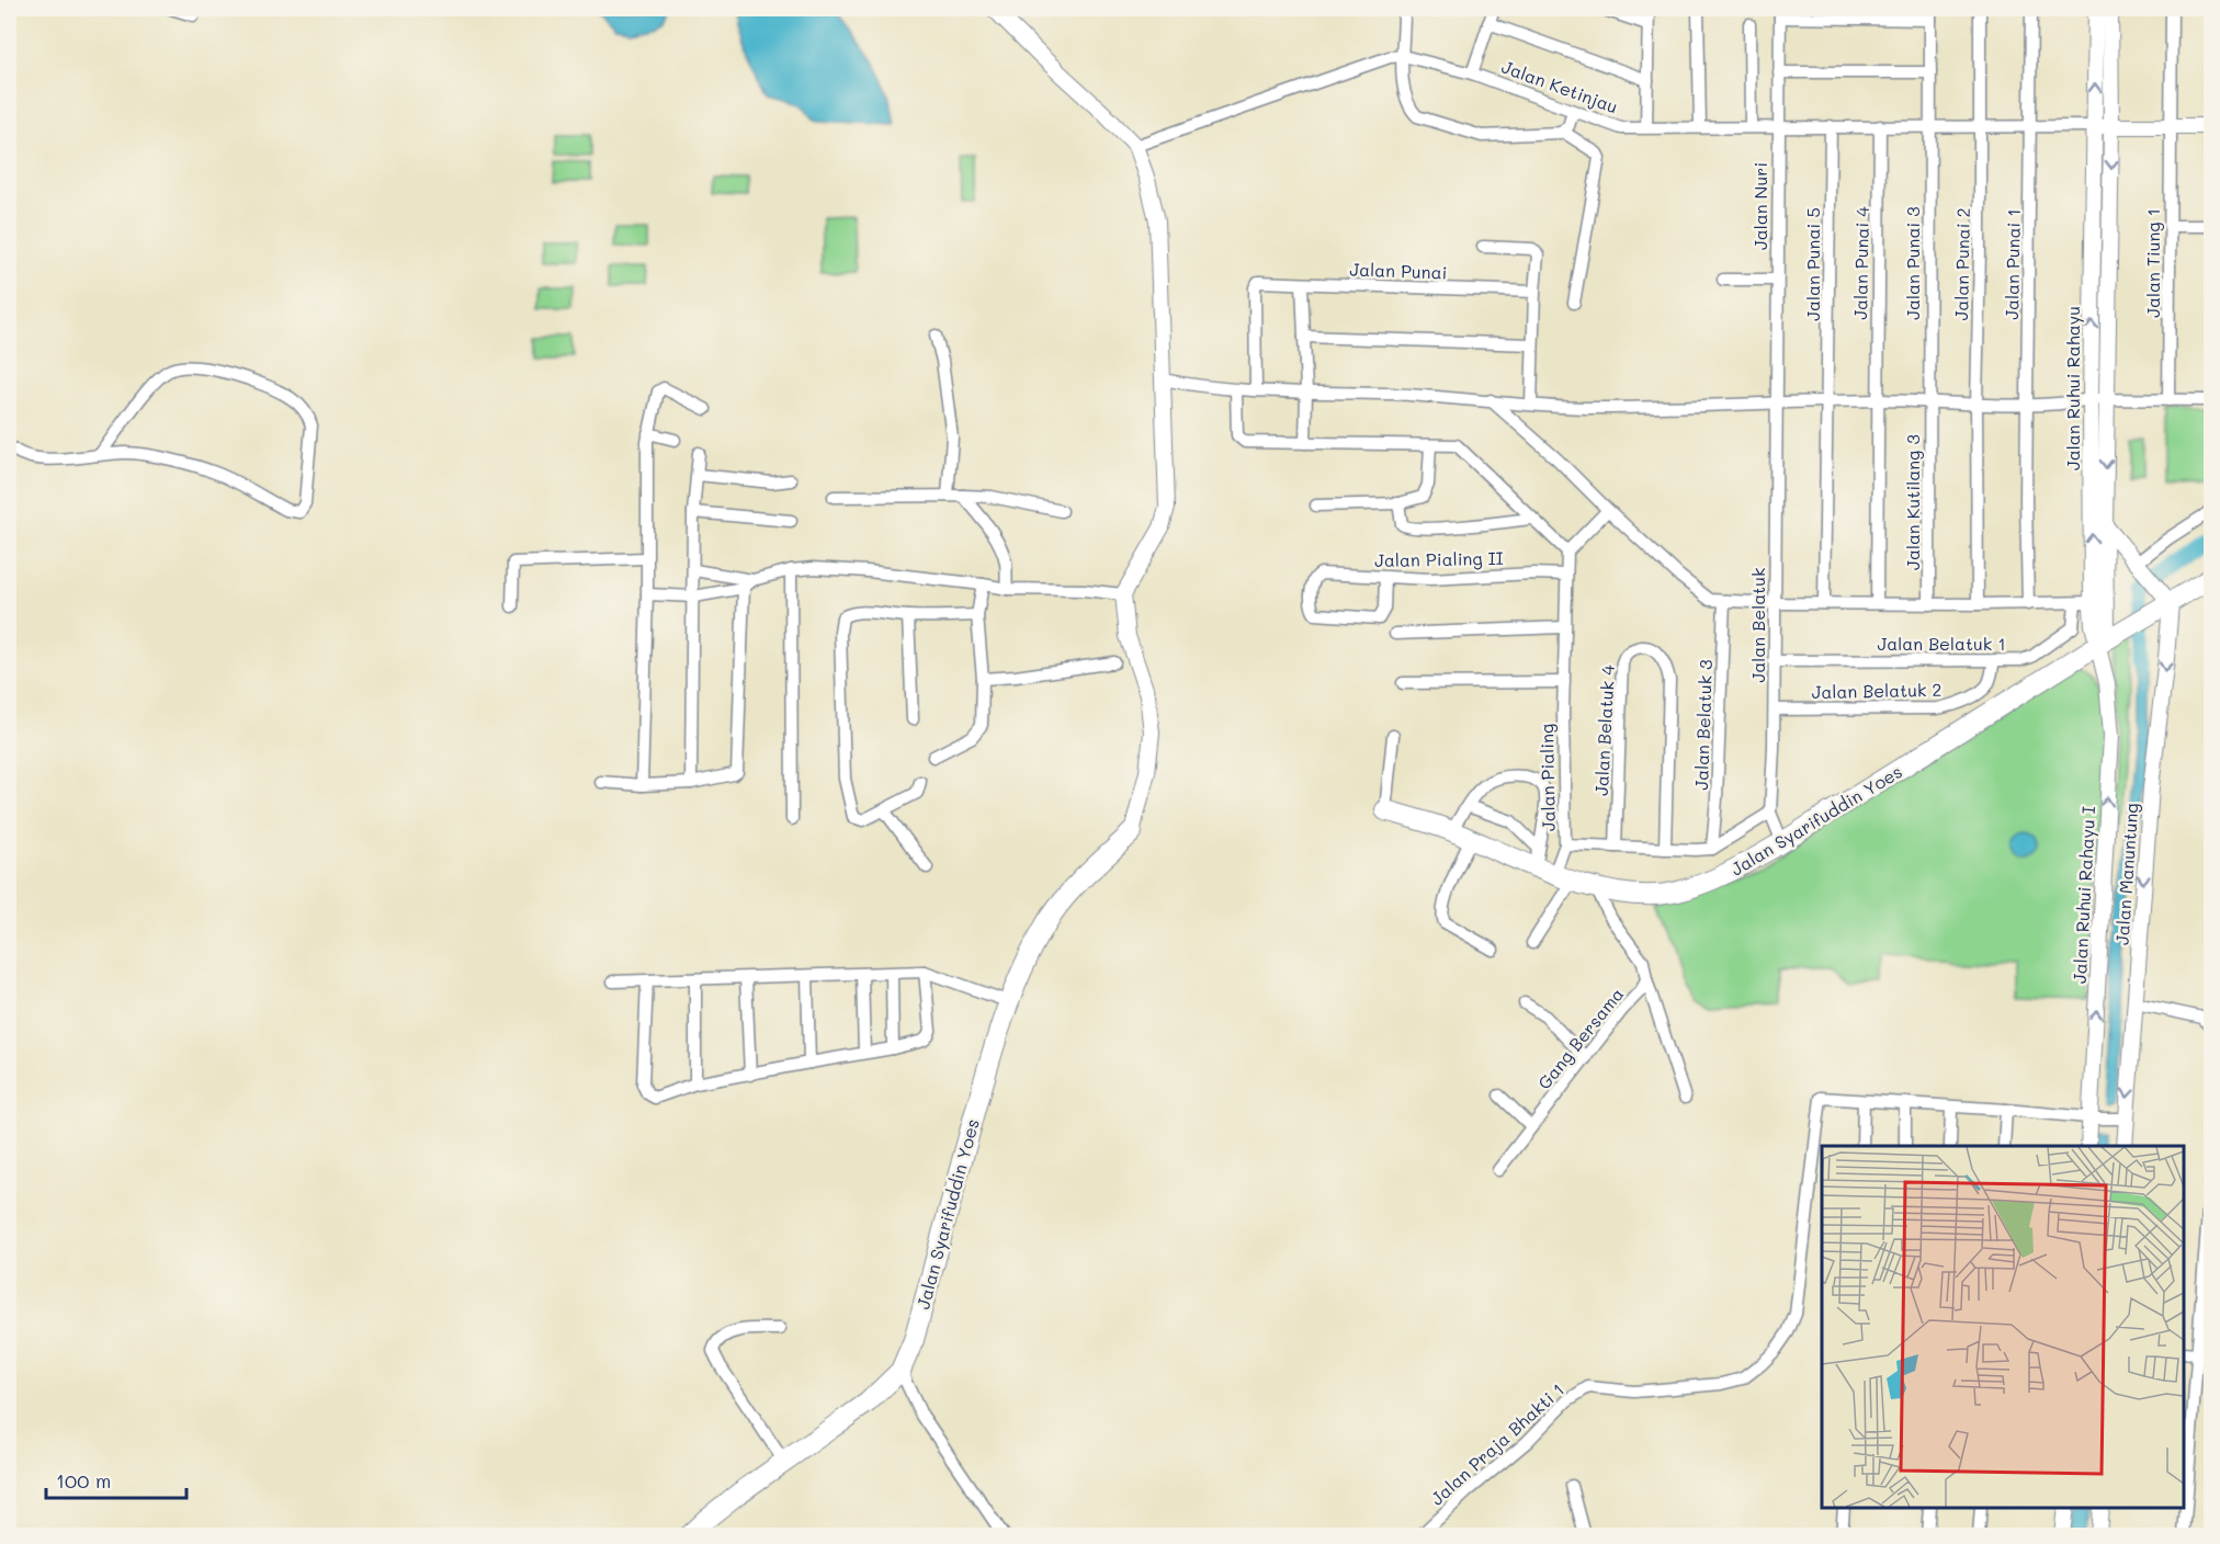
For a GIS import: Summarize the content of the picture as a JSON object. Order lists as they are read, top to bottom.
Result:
{
  "streets": {
    "highway": ["Jalan Syarifuddin Yoes"],
    "street": [
      "Jalan Ketinjau",
      "Jalan Nuri",
      "Jalan Punai 4",
      "Jalan Punai 3",
      "Jalan Tiung 1",
      "Jalan Punai 5",
      "Jalan Punai 2",
      "Jalan Punai 1",
      "Jalan Punai",
      "Jalan Ruhui Rahayu",
      "Jalan Kutilang 3",
      "Jalan Pialing II",
      "Jalan Belatuk",
      "Jalan Belatuk 1",
      "Jalan Belatuk 2",
      "Jalan Belatuk 3",
      "Jalan Belatuk 4",
      "Jalan Pialing",
      "Jalan Manuntung",
      "Jalan Ruhui Rahayu I",
      "Gang Bersama",
      "Jalan Praja Bhakti 1"
    ]
  },
  "crossings": [
    ["Jalan Ketinjau", "Jalan Nuri"],
    ["Jalan Ketinjau", "Jalan Punai 4"],
    ["Jalan Ketinjau", "Jalan Punai 3"],
    ["Jalan Ketinjau", "Jalan Tiung 1"],
    ["Jalan Ketinjau", "Jalan Punai 5"],
    ["Jalan Ketinjau", "Jalan Punai 2"],
    ["Jalan Ketinjau", "Jalan Punai 1"],
    ["Jalan Ketinjau", "Jalan Ruhui Rahayu"],
    ["Jalan Nuri", "Jalan Belatuk"],
    ["Jalan Punai 3", "Jalan Kutilang 3"],
    ["Jalan Ruhui Rahayu", "Jalan Syarifuddin Yoes"],
    ["Jalan Ruhui Rahayu", "Jalan Ruhui Rahayu I"],
    ["Jalan Pialing II", "Jalan Pialing"],
    ["Jalan Belatuk", "Jalan Belatuk 1"],
    ["Jalan Belatuk", "Jalan Belatuk 2"],
    ["Jalan Belatuk", "Jalan Syarifuddin Yoes"],
    ["Jalan Belatuk 1", "Jalan Belatuk 2"],
    ["Jalan Belatuk 3", "Jalan Pialing"],
    ["Jalan Belatuk 4", "Jalan Pialing"],
    ["Jalan Syarifuddin Yoes", "Jalan Manuntung"],
    ["Jalan Syarifuddin Yoes", "Jalan Ruhui Rahayu I"],
    ["Jalan Syarifuddin Yoes", "Gang Bersama"],
    ["Jalan Manuntung", "Jalan Praja Bhakti 1"],
    ["Jalan Ruhui Rahayu I", "Jalan Praja Bhakti 1"]
  ],
  "one_way": ["Jalan Manuntung", "Jalan Ruhui Rahayu I"],
  "scale_bar": "100 m"
}
